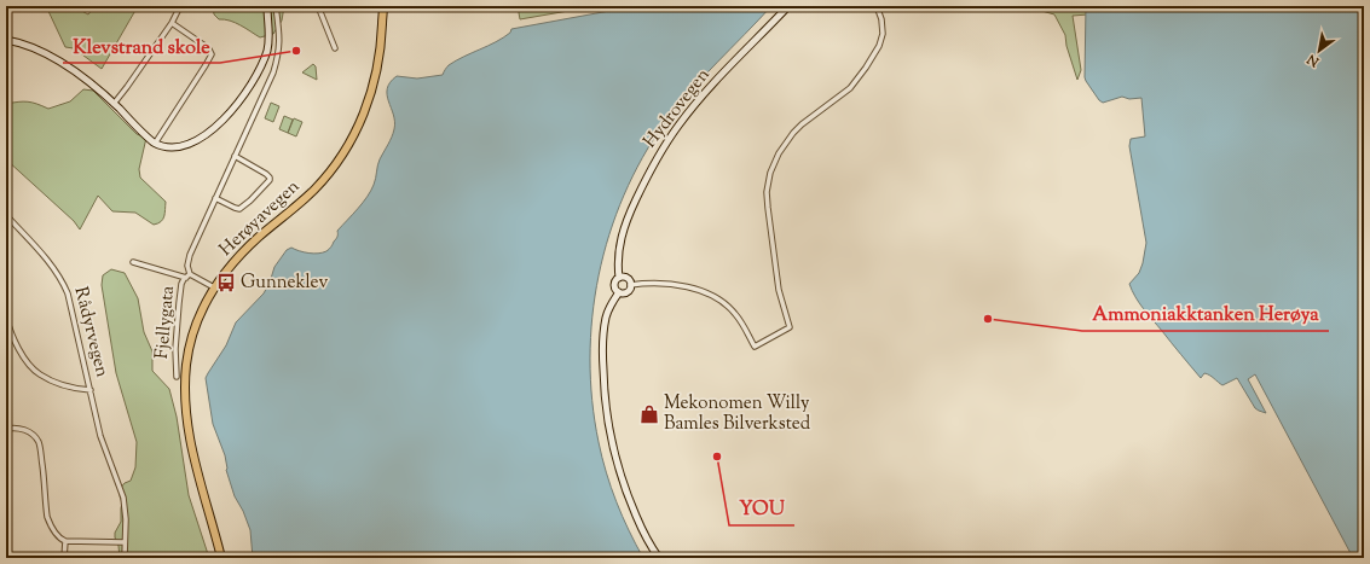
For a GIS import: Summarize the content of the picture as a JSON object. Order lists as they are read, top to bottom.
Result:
{
  "streets": {
    "highway": ["Herøyavegen"],
    "street": ["Hydrovegen", "Fjellygata", "Rådyrvegen"]
  },
  "crossings": [
    ["Herøyavegen", "Fjellygata"]
  ],
  "places": {
    "other": ["Klevstrand skole", "Ammoniakktanken Herøya", "YOU"],
    "bus stop": ["Gunneklev"],
    "shop": ["Mekonomen Willy Bamles Bilverksted"]
  },
  "north": "bottom left"
}
